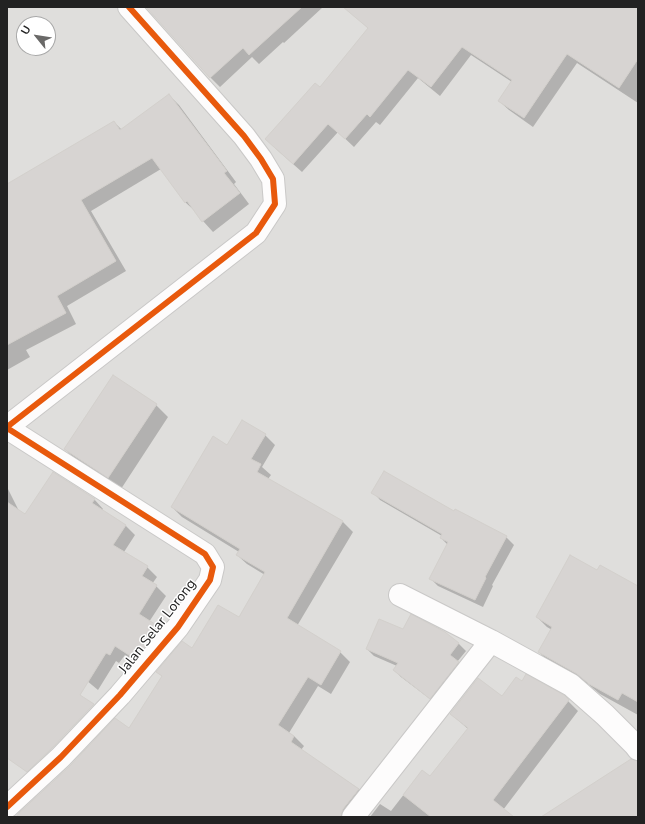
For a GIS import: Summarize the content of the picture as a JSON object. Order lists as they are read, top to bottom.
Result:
{
  "streets": {
    "street": ["Jalan Selar Lorong"]
  },
  "north": "top left"
}
